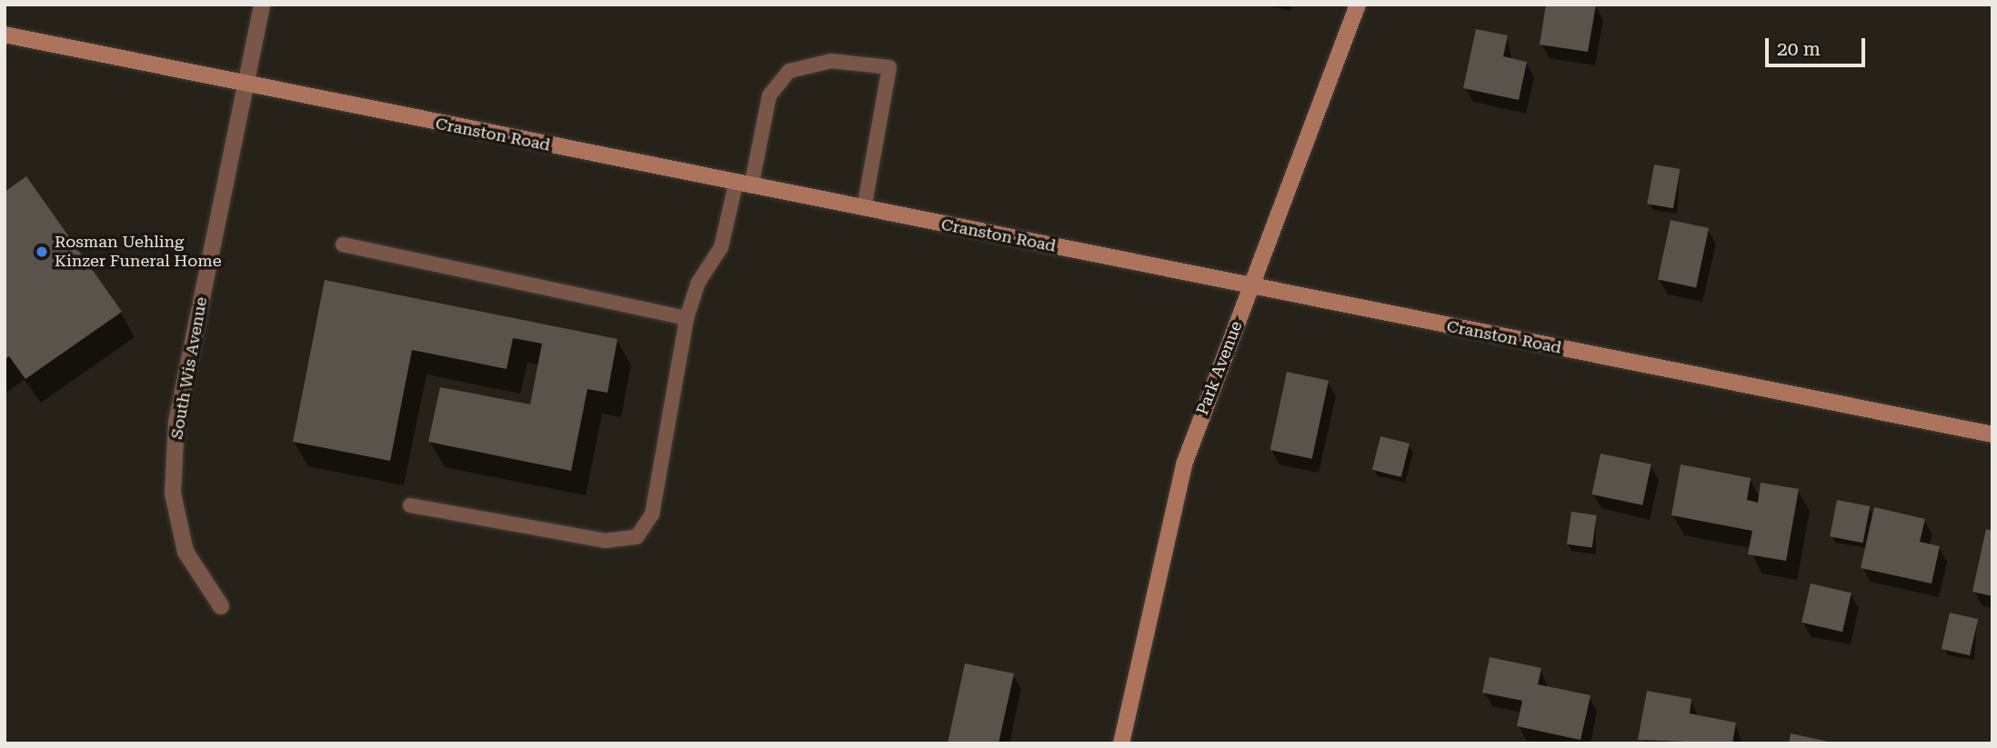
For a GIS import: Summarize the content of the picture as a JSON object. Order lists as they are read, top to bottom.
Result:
{
  "streets": {
    "street": ["Cranston Road", "South Wis Avenue", "Park Avenue"]
  },
  "crossings": [
    ["Cranston Road", "South Wis Avenue"],
    ["Cranston Road", "Park Avenue"]
  ],
  "places": ["Rosman Uehling Kinzer Funeral Home"],
  "scale_bar": "20 m"
}
